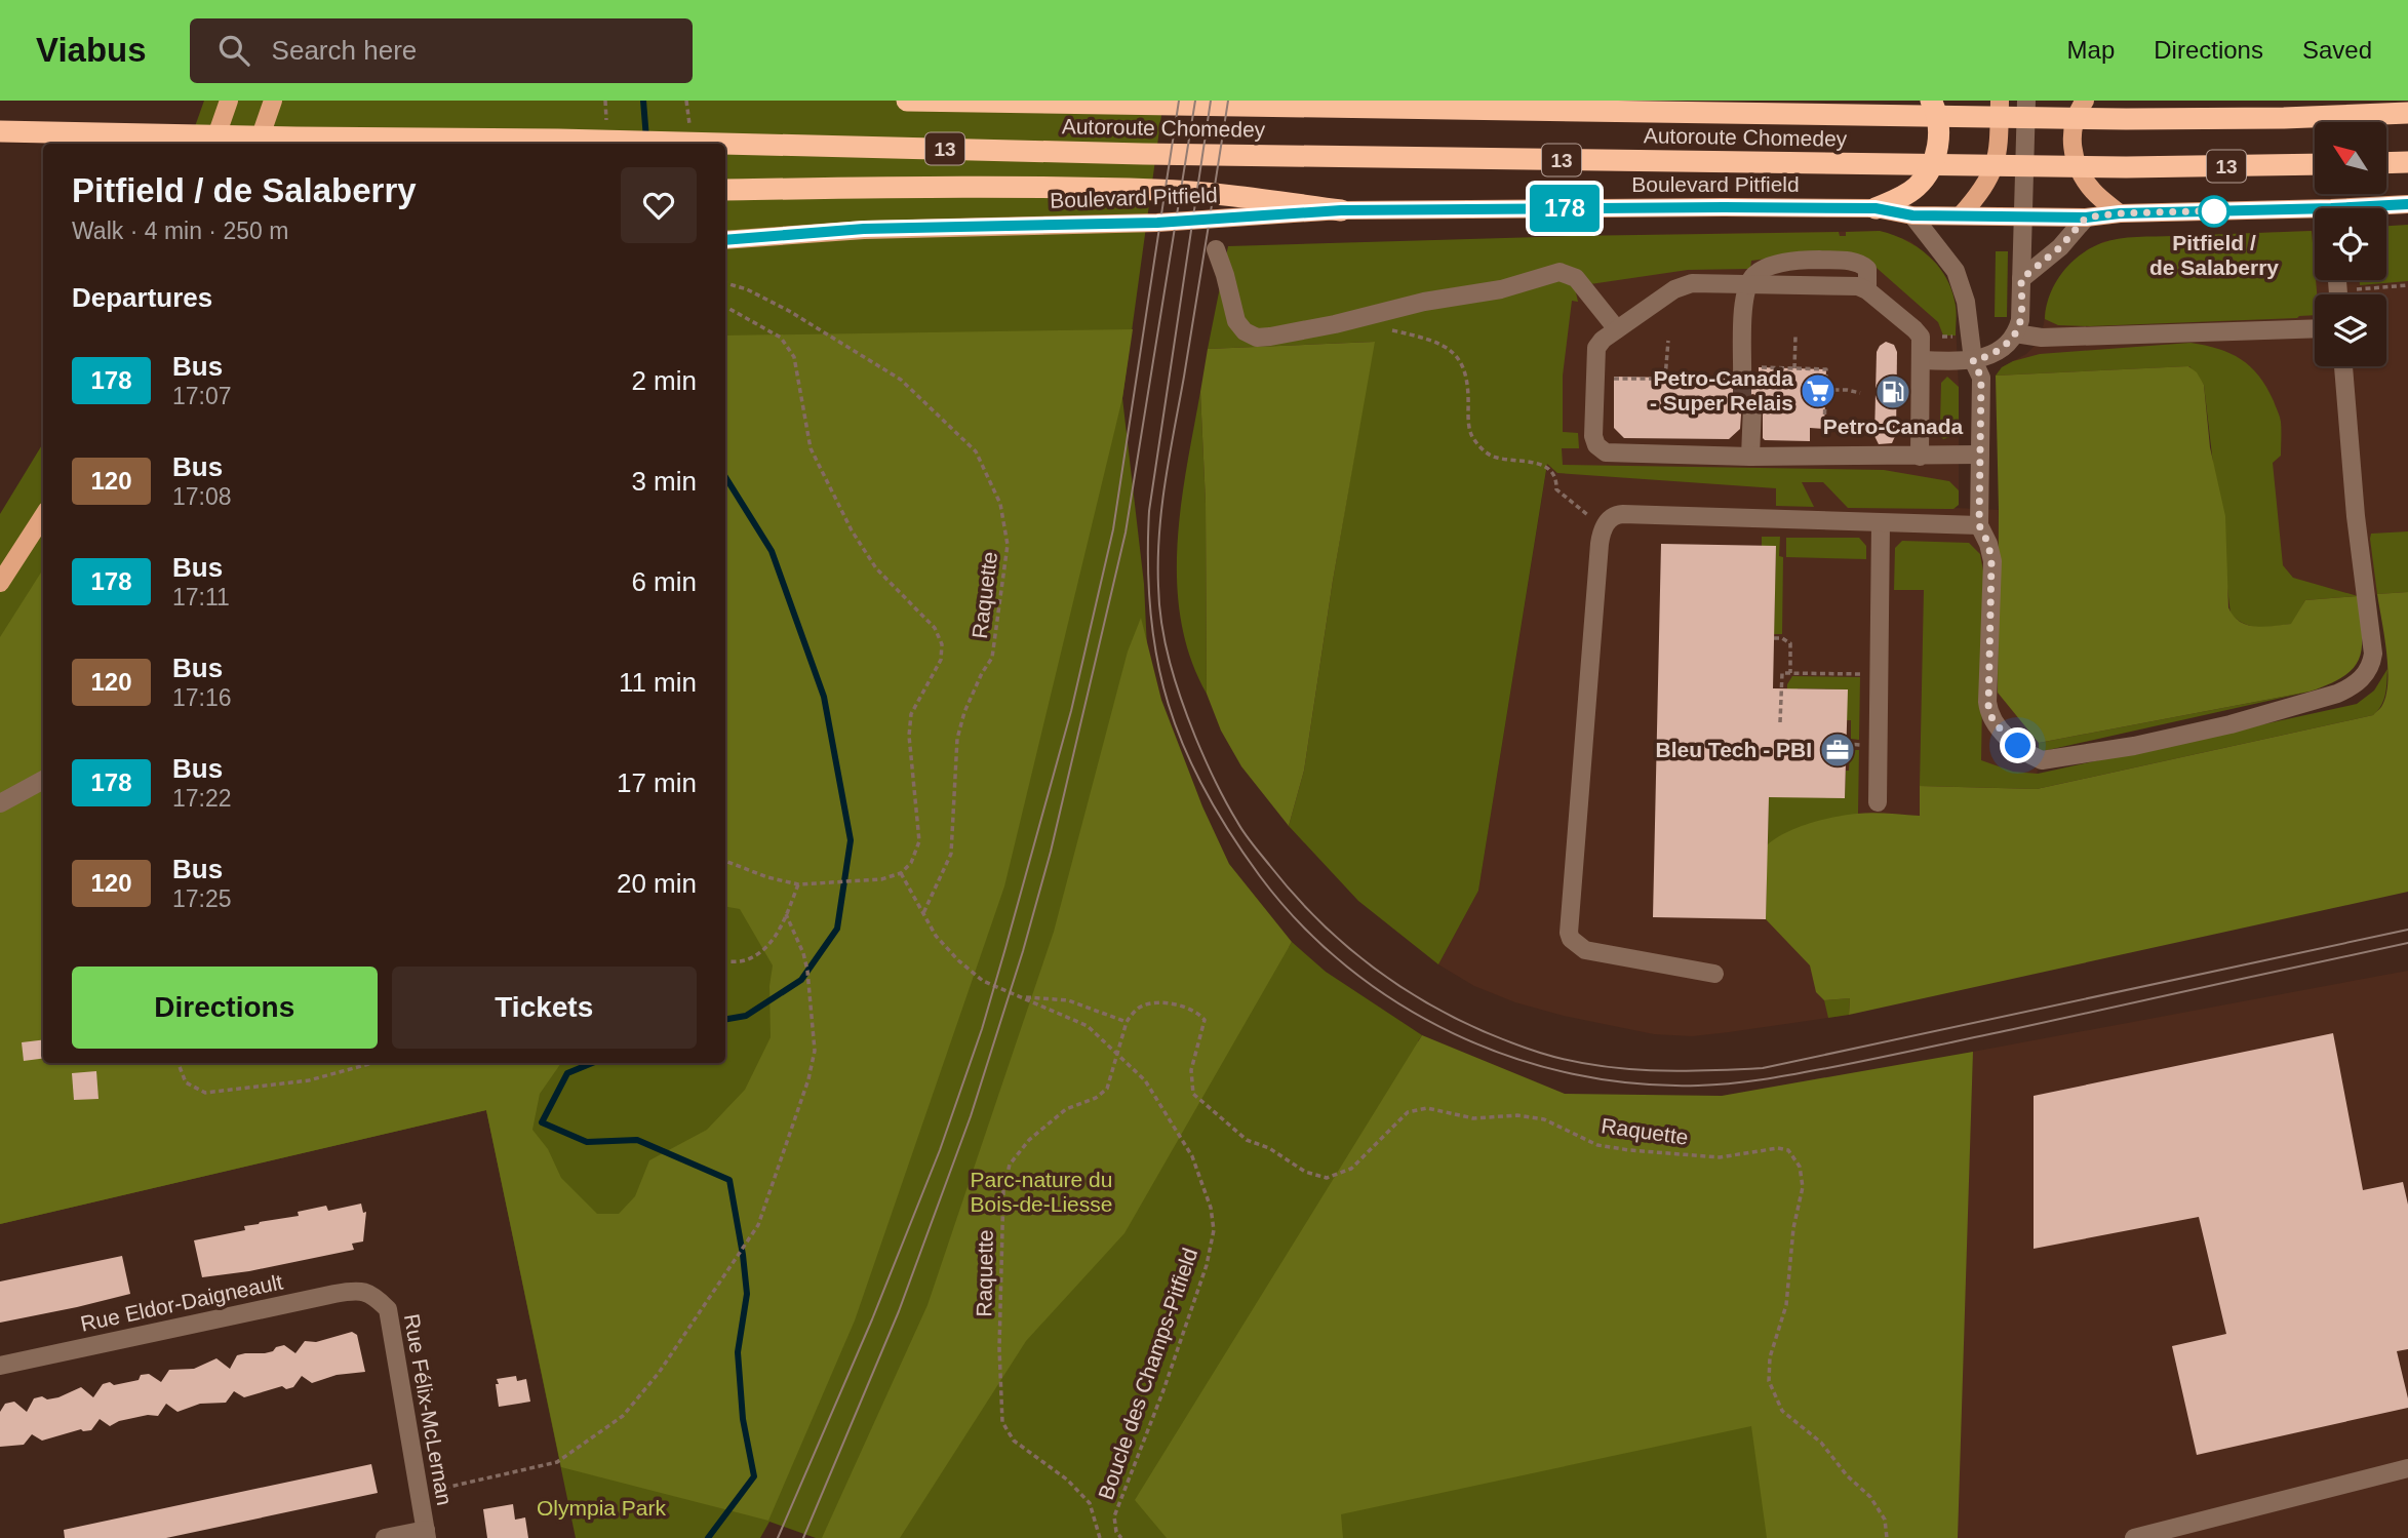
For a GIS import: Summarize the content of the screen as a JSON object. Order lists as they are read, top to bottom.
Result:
{
  "streets": {
    "highway": ["Autoroute Chomedey", "13"],
    "main road": ["Boulevard Pitfield"],
    "street": ["Rue Eldor-Daigneault", "Rue Félix-McLernan"],
    "path": ["Raquette", "Boucle des Champs-Pitfield"]
  },
  "crossings": [
    ["Raquette", "Boucle des Champs-Pitfield"],
    ["Rue Eldor-Daigneault", "Rue Félix-McLernan"]
  ],
  "parks": ["Parc-nature du Bois-de-Liesse", "Olympia Park"],
  "places": {
    "other": ["Pitfield / de Salaberry"],
    "supermarket": ["Petro-Canada - Super Relais"],
    "fuel station": ["Petro-Canada"],
    "office": ["Bleu Tech - PBI"]
  },
  "lines": ["bus line 178"],
  "north": "top left",
  "page": {
    "header": "Viabus",
    "search": "Search here",
    "nav": ["Map", "Directions", "Saved"],
    "on_map": "178",
    "heading": [
      ["Pitfield / de Salaberry", "Walk · 4 min · 250 m"],
      "Departures"
    ],
    "list": [
      {
        "mark": "178",
        "name": "Bus",
        "note": "17:07",
        "value": "2 min"
      },
      {
        "mark": "120",
        "name": "Bus",
        "note": "17:08",
        "value": "3 min"
      },
      {
        "mark": "178",
        "name": "Bus",
        "note": "17:11",
        "value": "6 min"
      },
      {
        "mark": "120",
        "name": "Bus",
        "note": "17:16",
        "value": "11 min"
      },
      {
        "mark": "178",
        "name": "Bus",
        "note": "17:22",
        "value": "17 min"
      },
      {
        "mark": "120",
        "name": "Bus",
        "note": "17:25",
        "value": "20 min"
      }
    ],
    "buttons": ["Directions", "Tickets"]
  }
}
